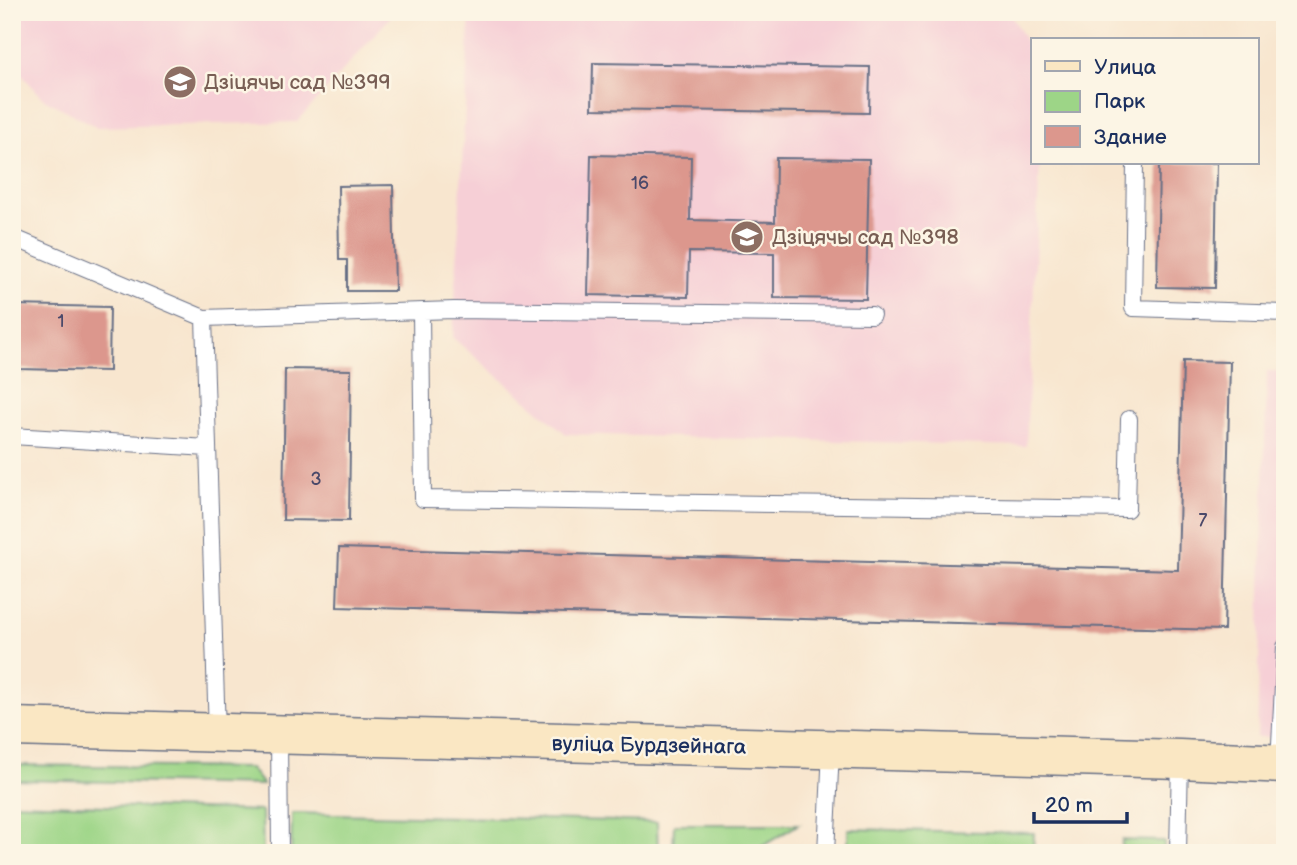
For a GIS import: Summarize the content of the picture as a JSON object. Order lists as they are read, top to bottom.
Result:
{
  "streets": {
    "street": ["вуліца Бурдзейнага"]
  },
  "places": {
    "school or university": ["Дзіцячы сад №399", "Дзіцячы сад №398"]
  },
  "house_numbers": [
    "16",
    "1",
    "3",
    "7"
  ],
  "legend": ["Улица", "Парк", "Здание"],
  "scale_bar": "20 m"
}
